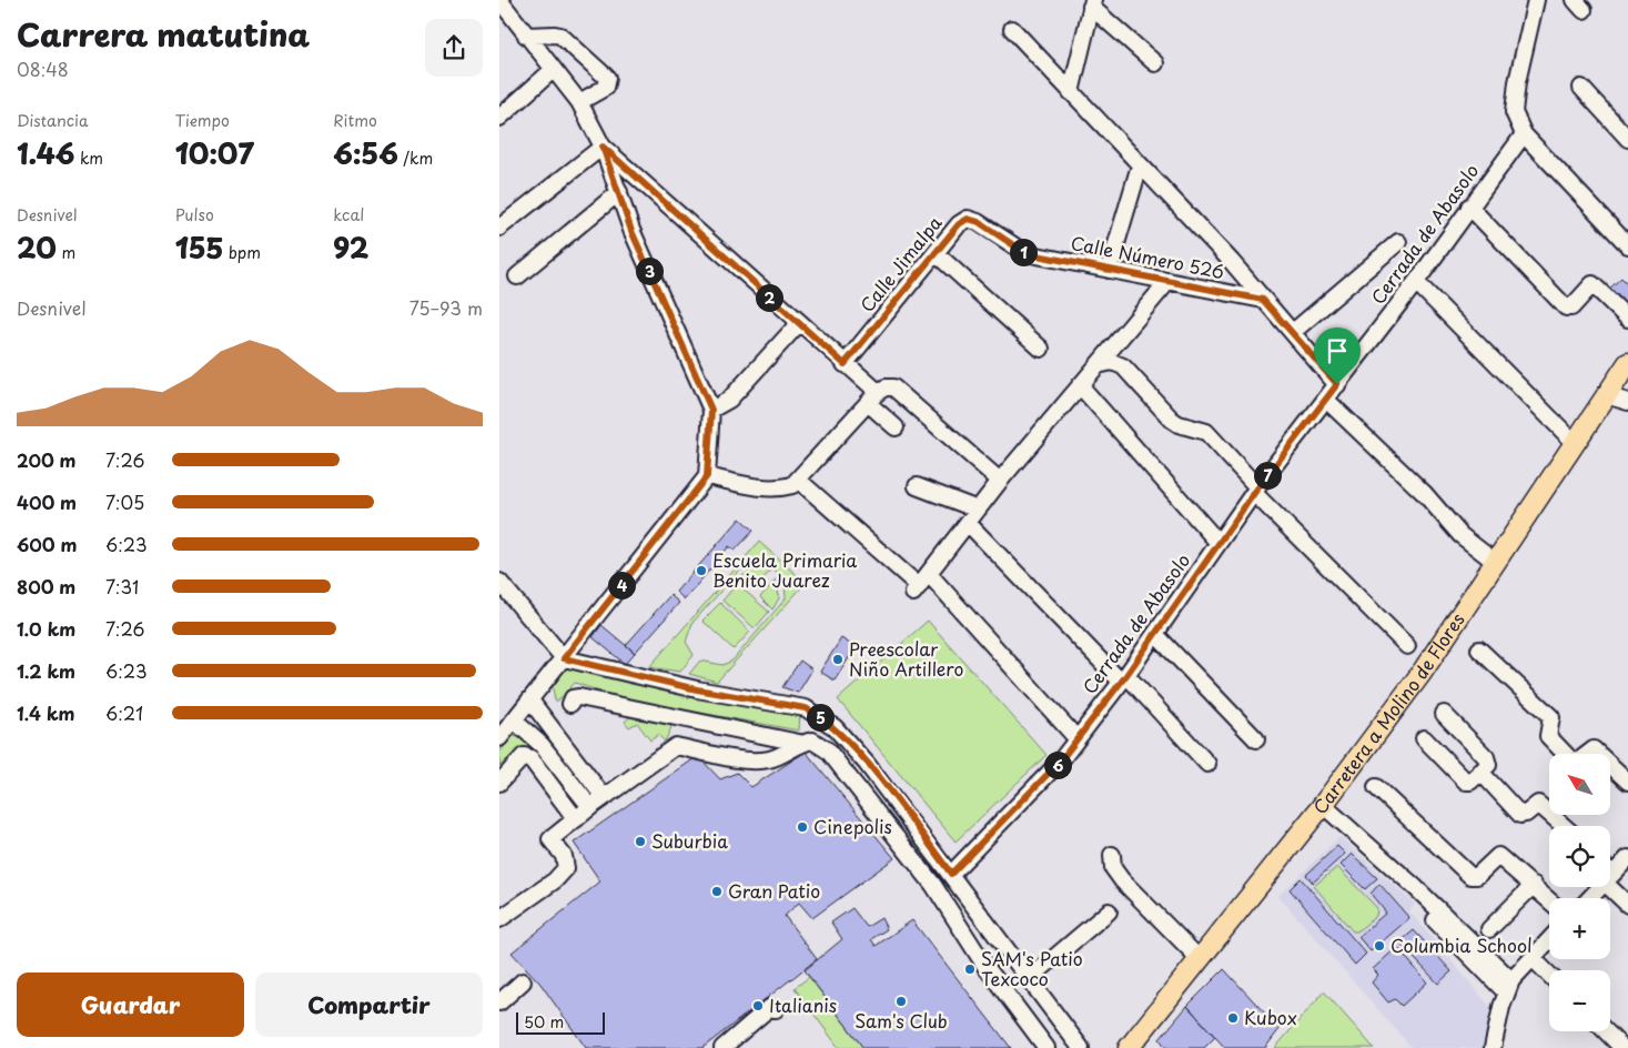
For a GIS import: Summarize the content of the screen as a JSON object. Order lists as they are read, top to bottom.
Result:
{
  "streets": {
    "main road": ["Carretera a Molino de Flores"],
    "street": ["Cerrada de Abasolo", "Calle Número 526", "Calle Jimalpa"]
  },
  "crossings": [
    ["Calle Número 526", "Calle Jimalpa"]
  ],
  "places": [
    "Escuela Primaria Benito Juarez",
    "Preescolar Niño Artillero",
    "Cinepolis",
    "Suburbia",
    "Gran Patio",
    "Columbia School",
    "SAM's Patio Texcoco",
    "Sam's Club",
    "Italianis",
    "Kubox"
  ],
  "scale_bar": "50 m",
  "north": "top left",
  "page": {
    "heading": ["Carrera matutina", "08:48"],
    "stats": [
      ["Distancia", "1.46 km"],
      ["Tiempo", "10:07"],
      ["Ritmo", "6:56 /km"],
      ["Desnivel", "20 m"],
      ["Pulso", "155 bpm"],
      ["kcal", "92"]
    ],
    "pins": [
      "1",
      "3",
      "2",
      "7",
      "4",
      "5",
      "6"
    ],
    "chart": ["Desnivel", "75–93 m"],
    "list": [
      {
        "name": "200 m",
        "note": "7:26"
      },
      {
        "name": "400 m",
        "note": "7:05"
      },
      {
        "name": "600 m",
        "note": "6:23"
      },
      {
        "name": "800 m",
        "note": "7:31"
      },
      {
        "name": "1.0 km",
        "note": "7:26"
      },
      {
        "name": "1.2 km",
        "note": "6:23"
      },
      {
        "name": "1.4 km",
        "note": "6:21"
      }
    ],
    "map_buttons": ["+", "−"],
    "buttons": ["Guardar", "Compartir"],
    "scale": "50 m"
  }
}
